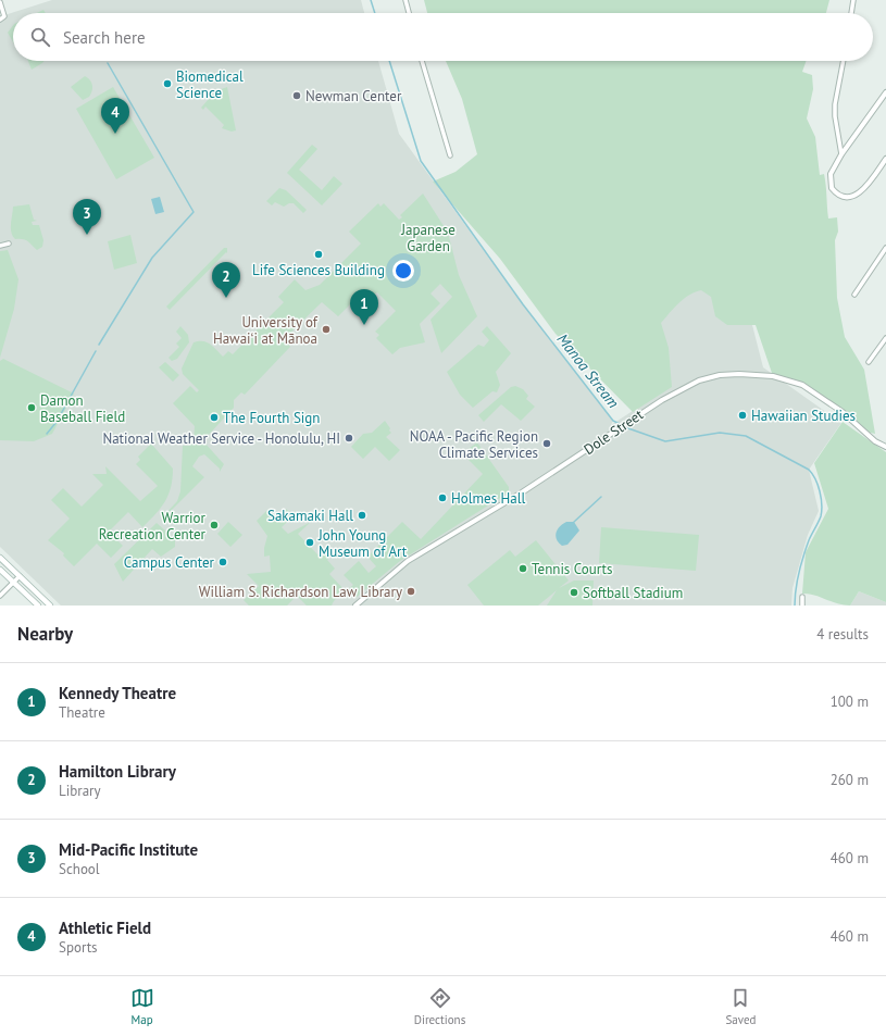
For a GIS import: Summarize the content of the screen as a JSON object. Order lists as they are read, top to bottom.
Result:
{
  "streets": {
    "street": ["Dole Street"]
  },
  "water": ["Manoa Stream"],
  "parks": ["Japanese Garden"],
  "places": [
    "Biomedical Science",
    "Newman Center",
    "Life Sciences Building",
    "University of Hawaiʻi at Mānoa",
    "Damon Baseball Field",
    "Hawaiian Studies",
    "The Fourth Sign",
    "National Weather Service - Honolulu, HI",
    "NOAA - Pacific Region Climate Services",
    "Holmes Hall",
    "Sakamaki Hall",
    "Warrior Recreation Center",
    "John Young Museum of Art",
    "Campus Center",
    "Tennis Courts",
    "William S. Richardson Law Library",
    "Softball Stadium"
  ],
  "page": {
    "search": "Search here",
    "pins": [
      "4",
      "3",
      "2",
      "1"
    ],
    "heading": ["Nearby", "4 results"],
    "list": [
      {
        "mark": "1",
        "name": "Kennedy Theatre",
        "note": "Theatre",
        "value": "100 m"
      },
      {
        "mark": "2",
        "name": "Hamilton Library",
        "note": "Library",
        "value": "260 m"
      },
      {
        "mark": "3",
        "name": "Mid-Pacific Institute",
        "note": "School",
        "value": "460 m"
      },
      {
        "mark": "4",
        "name": "Athletic Field",
        "note": "Sports",
        "value": "460 m"
      }
    ],
    "nav": ["Map", "Directions", "Saved"]
  }
}
